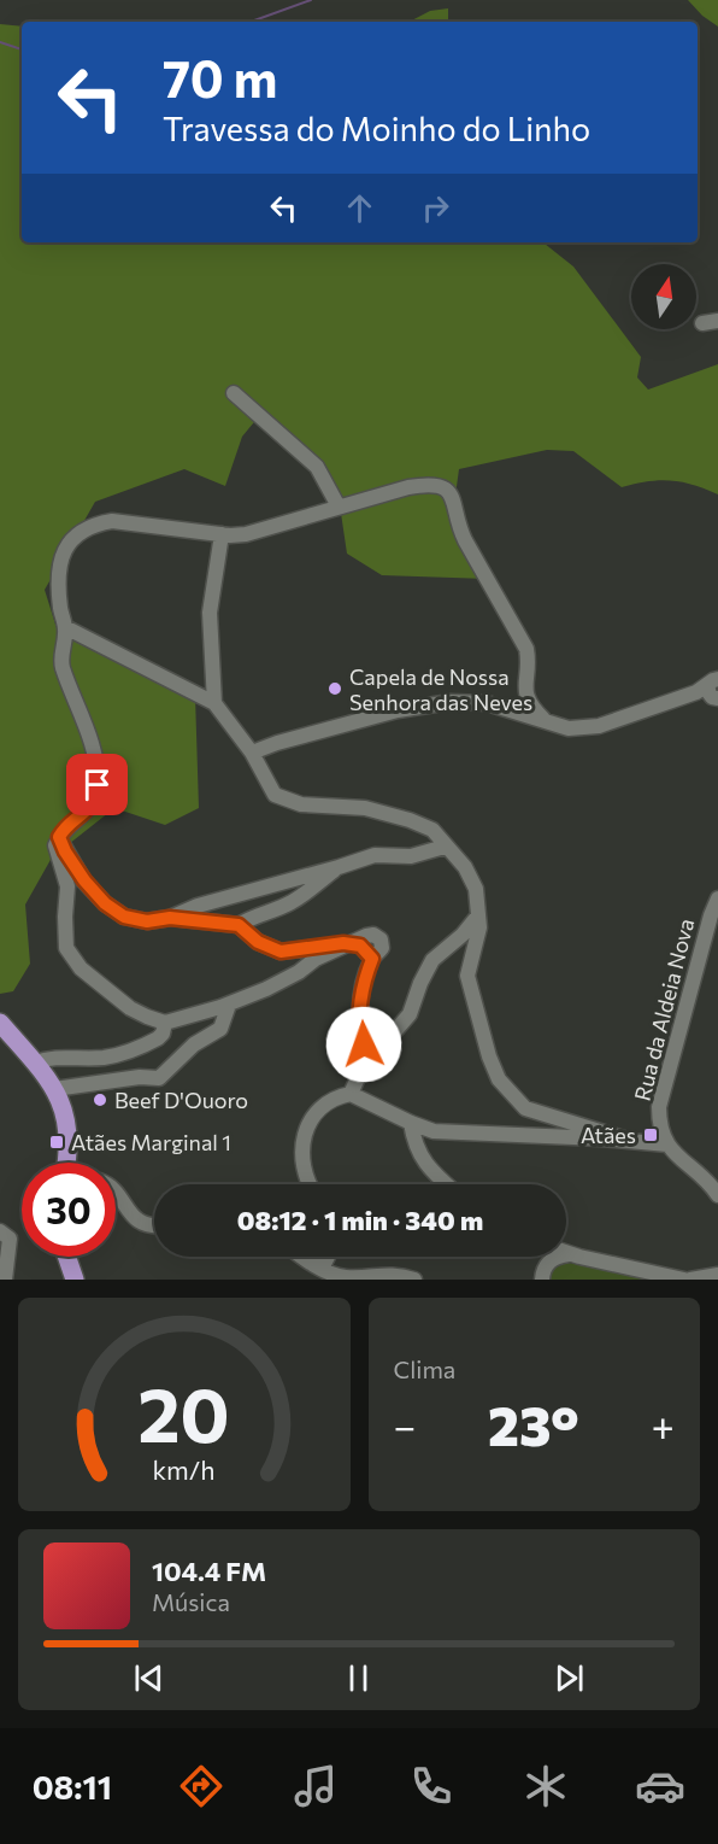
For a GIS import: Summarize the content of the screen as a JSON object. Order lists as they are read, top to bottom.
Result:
{
  "streets": {
    "street": ["Rua da Aldeia Nova"]
  },
  "places": {
    "other": ["Capela de Nossa Senhora das Neves", "Beef D'Ouoro"],
    "transit": ["Atães", "Atães Marginal 1"]
  },
  "north": "top",
  "page": {
    "turn": ["70 m", "Travessa do Moinho do Linho"],
    "limit": "30",
    "trip": "08:12 · 1 min · 340 m",
    "tile": "Clima",
    "heat": ["−", "23°", "+"],
    "song": ["104.4 FM", "Música"],
    "tabs": "08:11",
    "gauge": ["20", "km/h"]
  }
}
